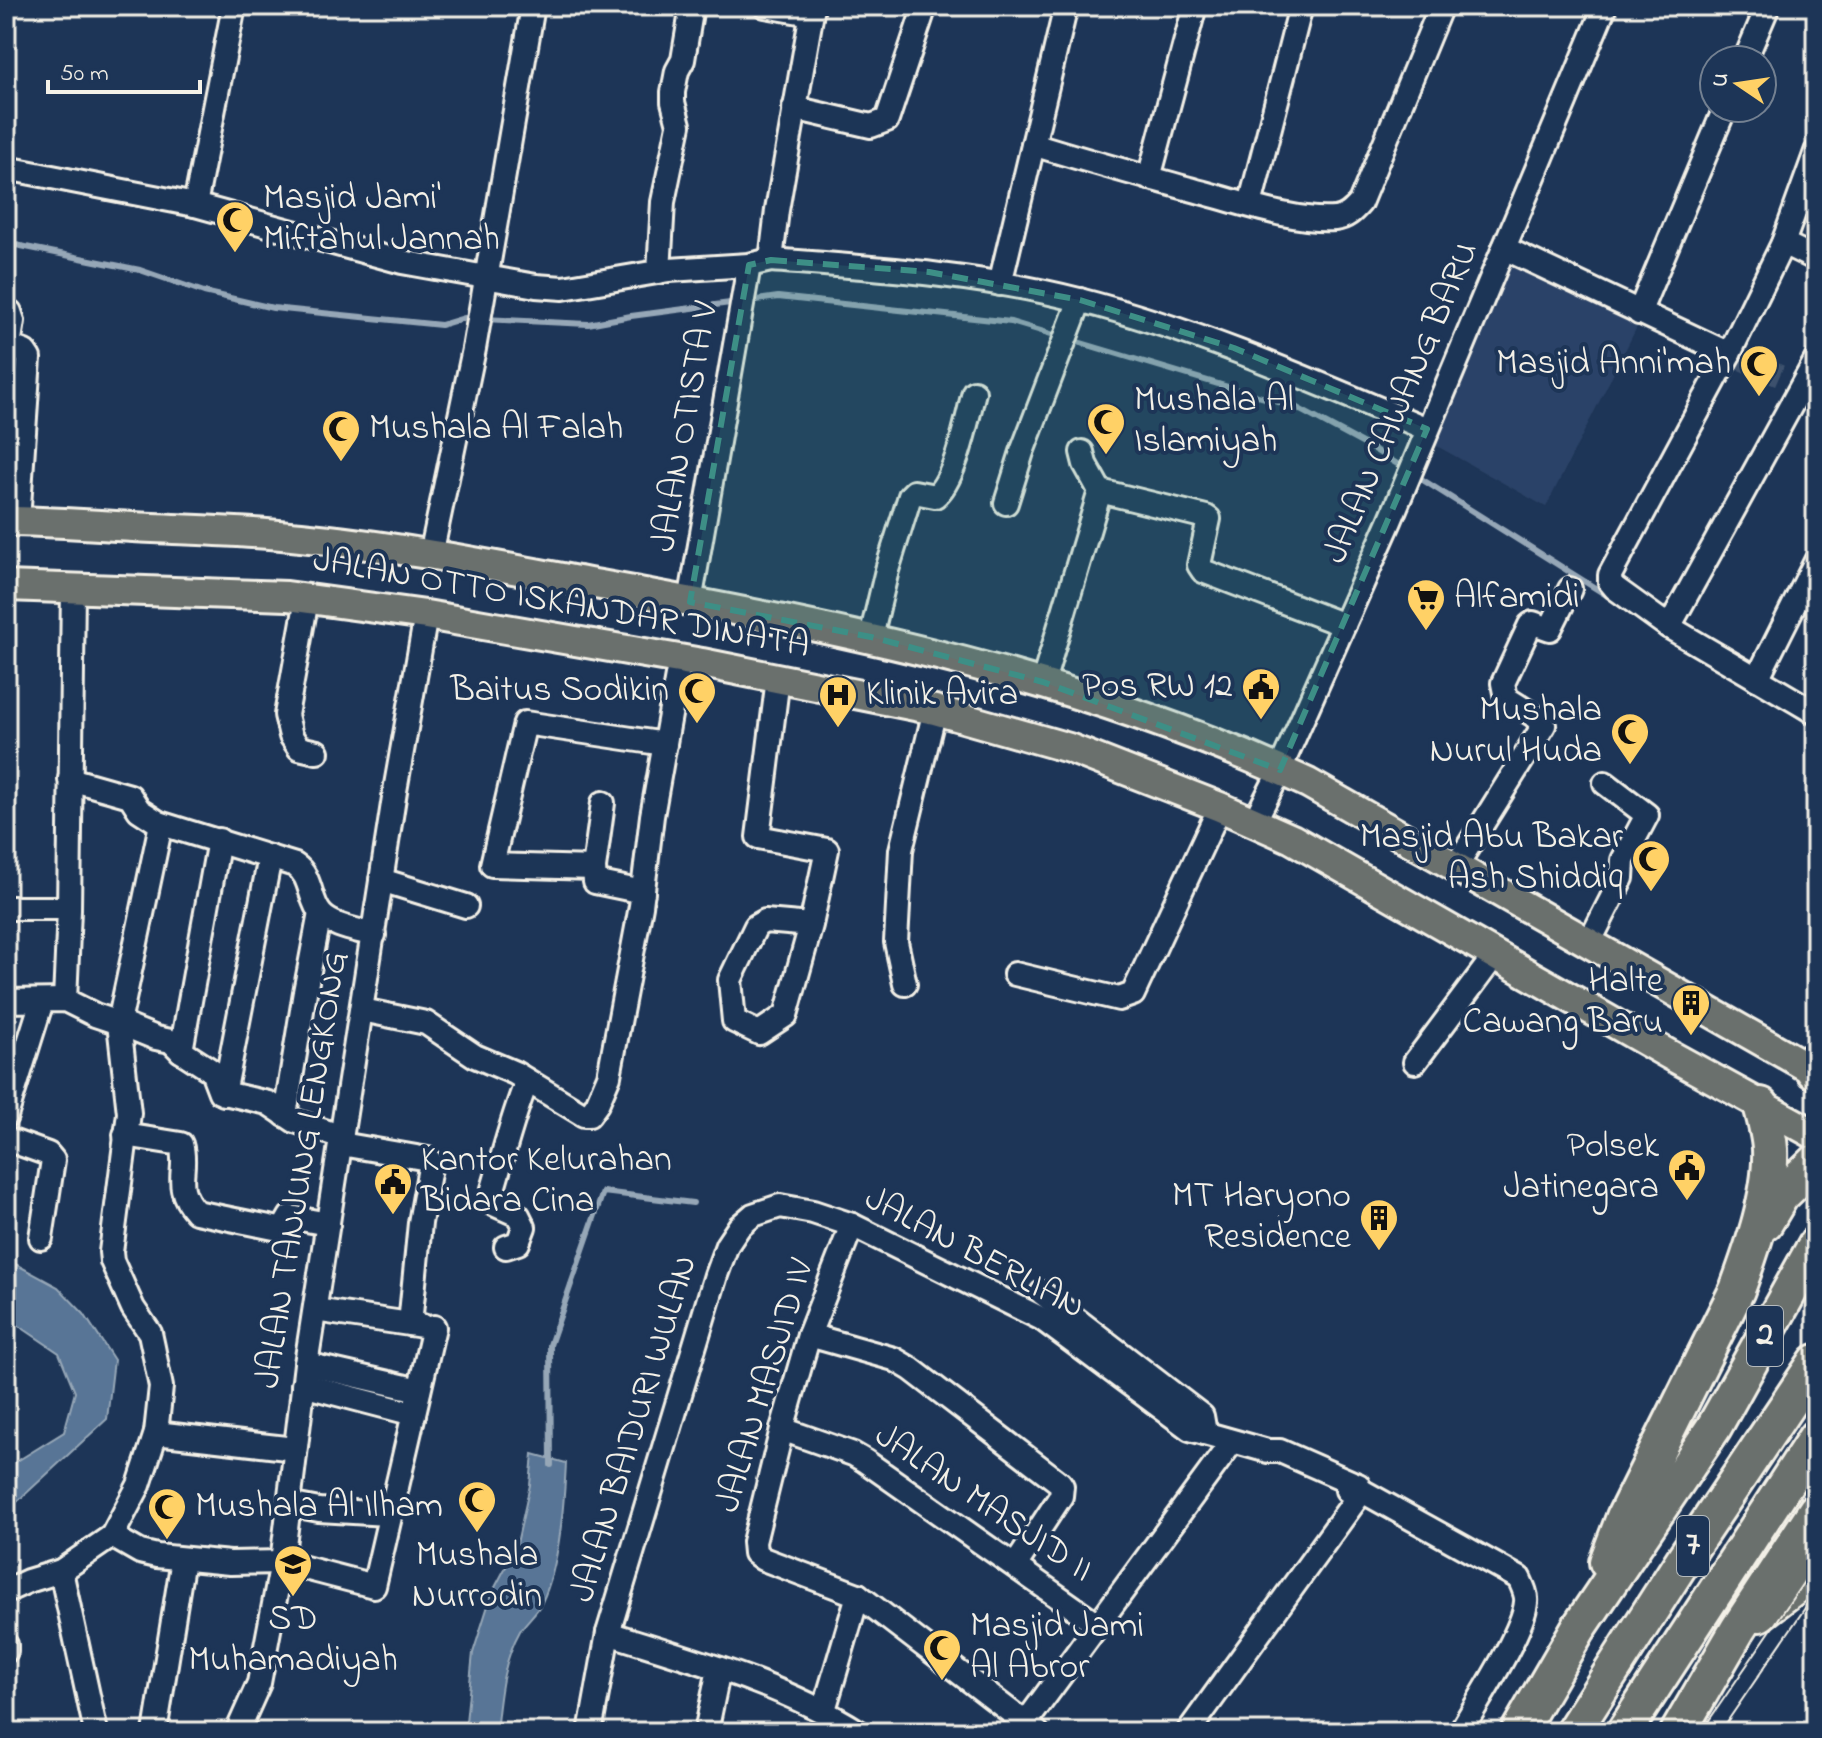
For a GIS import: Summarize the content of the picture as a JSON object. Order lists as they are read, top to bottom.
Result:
{
  "streets": {
    "highway": ["2", "7"],
    "main road": ["JALAN OTTO ISKANDAR DINATA"],
    "street": [
      "JALAN CAWANG BARU",
      "JALAN OTISTA V",
      "JALAN TANJUNG LENGKONG",
      "JALAN BERLIAN",
      "JALAN MASJID IV",
      "JALAN BAIDURI WULAN",
      "JALAN MASJID II"
    ]
  },
  "crossings": [
    ["JALAN CAWANG BARU", "JALAN OTTO ISKANDAR DINATA"],
    ["JALAN OTISTA V", "JALAN OTTO ISKANDAR DINATA"],
    ["JALAN OTTO ISKANDAR DINATA", "JALAN TANJUNG LENGKONG"],
    ["JALAN BERLIAN", "JALAN MASJID IV"],
    ["JALAN BERLIAN", "JALAN BAIDURI WULAN"],
    ["JALAN MASJID IV", "JALAN MASJID II"]
  ],
  "places": {
    "mosque": [
      "Masjid Jami' Miftahul Jannah",
      "Masjid Anni'mah",
      "Mushala Al Islamiyah",
      "Mushala Al Falah",
      "Baitus Sodikin",
      "Mushala Nurul Huda",
      "Masjid Abu Bakar Ash Shiddiq",
      "Mushala Nurrodin",
      "Mushala Al Ilham",
      "Masjid Jami Al Abror"
    ],
    "supermarket": ["Alfamidi"],
    "public building": ["Pos RW 12", "Polsek Jatinegara", "Kantor Kelurahan Bidara Cina"],
    "hospital": ["Klinik Avira"],
    "building": ["Halte Cawang Baru", "MT Haryono Residence"],
    "school or university": ["SD Muhamadiyah"]
  },
  "scale_bar": "50 m",
  "north": "left"
}
